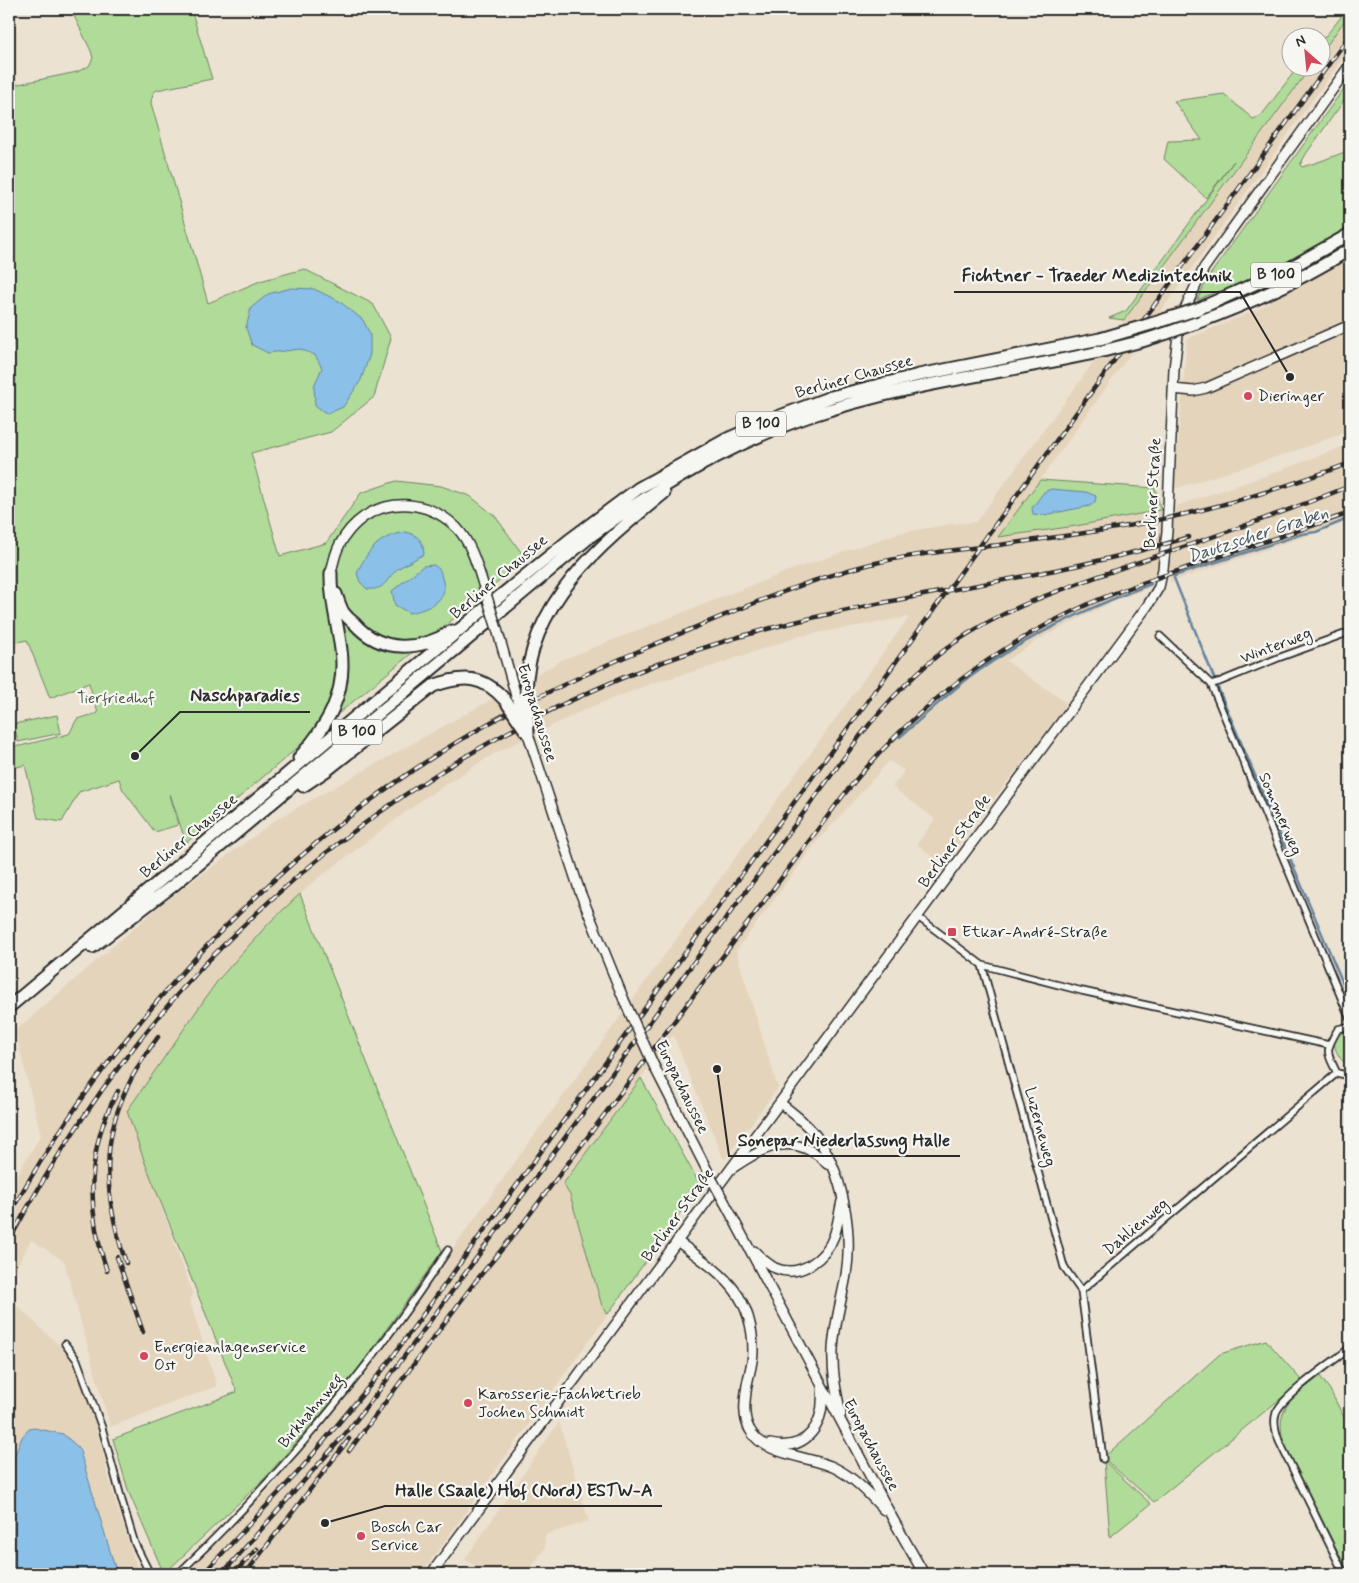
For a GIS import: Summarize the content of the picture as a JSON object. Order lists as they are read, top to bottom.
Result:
{
  "streets": {
    "highway": ["B 100", "Berliner Chaussee"],
    "main road": ["Berliner Straße", "Europachaussee"],
    "street": [
      "Winterweg",
      "Sommerweg",
      "Luzerneweg",
      "Dahlienweg",
      "Birkhahnweg"
    ]
  },
  "crossings": [
    ["Winterweg", "Sommerweg"],
    ["Luzerneweg", "Dahlienweg"]
  ],
  "water": ["Dautzscher Graben"],
  "parks": ["Tierfriedhof"],
  "places": {
    "other": [
      "Fichtner - Traeder Medizintechnik",
      "Dieringer",
      "Naschparadies",
      "Sonepar Niederlassung Halle",
      "Energieanlagenservice Ost",
      "Karosserie-Fachbetrieb Jochen Schmidt",
      "Halle (Saale) Hbf (Nord) ESTW-A",
      "Bosch Car Service"
    ],
    "transit": ["Etkar-André-Straße"]
  },
  "north": "top left"
}
